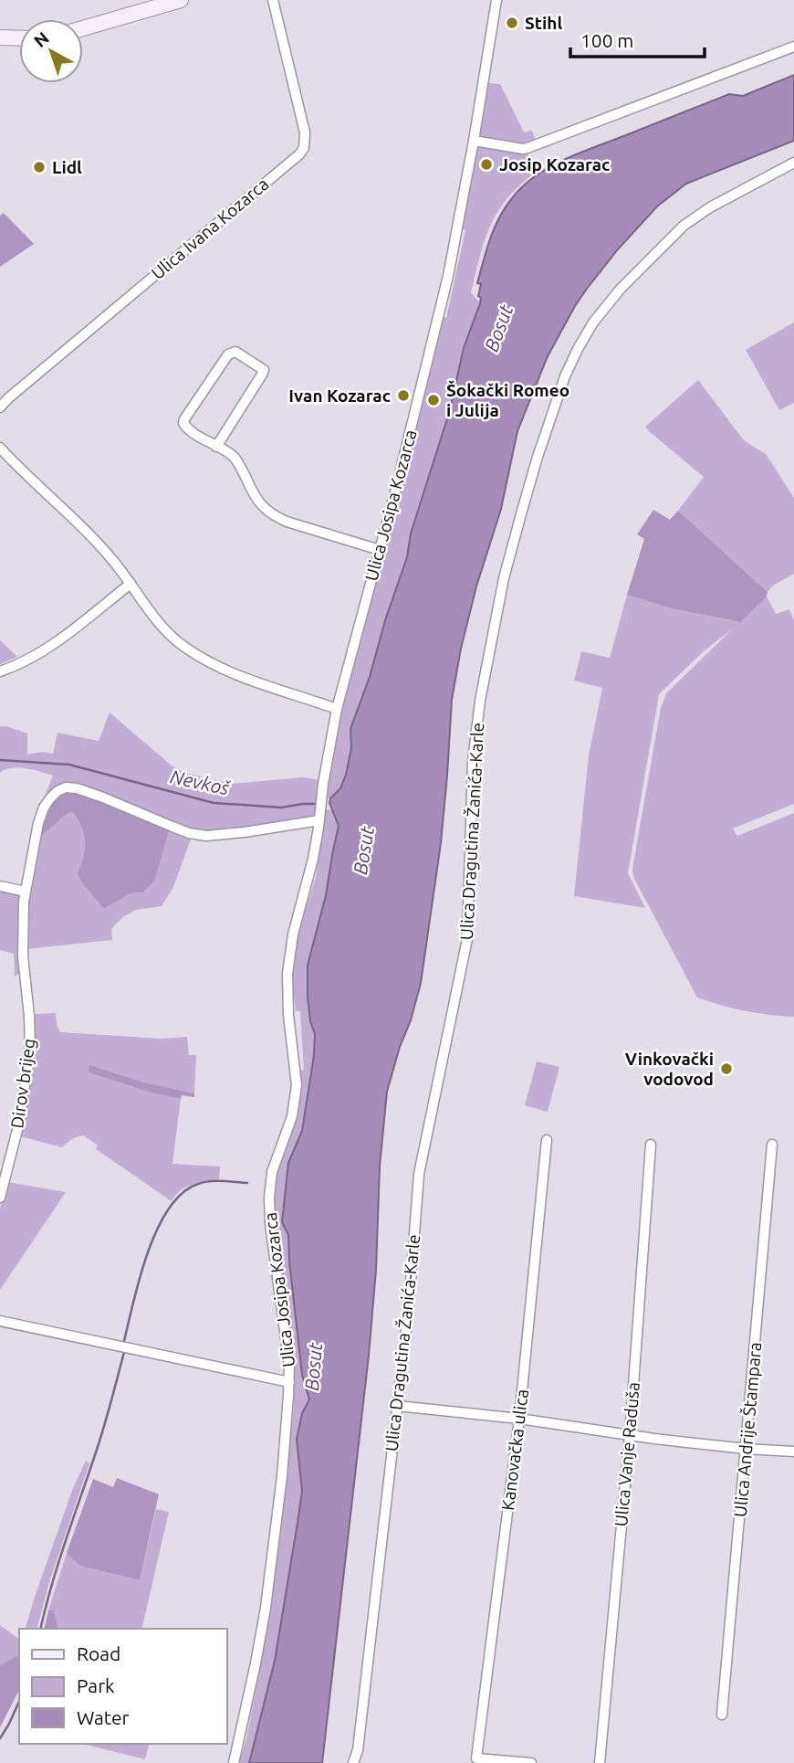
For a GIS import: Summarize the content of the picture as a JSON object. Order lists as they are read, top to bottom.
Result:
{
  "streets": {
    "street": [
      "Ulica Ivana Kozarca",
      "Ulica Josipa Kozarca",
      "Ulica Dragutina Žanića-Karle",
      "Dirov brijeg",
      "Ulica Andrije Štampara",
      "Kanovačka ulica",
      "Ulica Vanje Raduša"
    ]
  },
  "crossings": [
    ["Ulica Josipa Kozarca", "Dirov brijeg"]
  ],
  "water": ["Bosut", "Nevkoš"],
  "places": [
    "Stihl",
    "Josip Kozarac",
    "Lidl",
    "Ivan Kozarac",
    "Šokački Romeo i Julija",
    "Vinkovački vodovod"
  ],
  "legend": ["Road", "Park", "Water"],
  "scale_bar": "100 m",
  "north": "top left"
}
